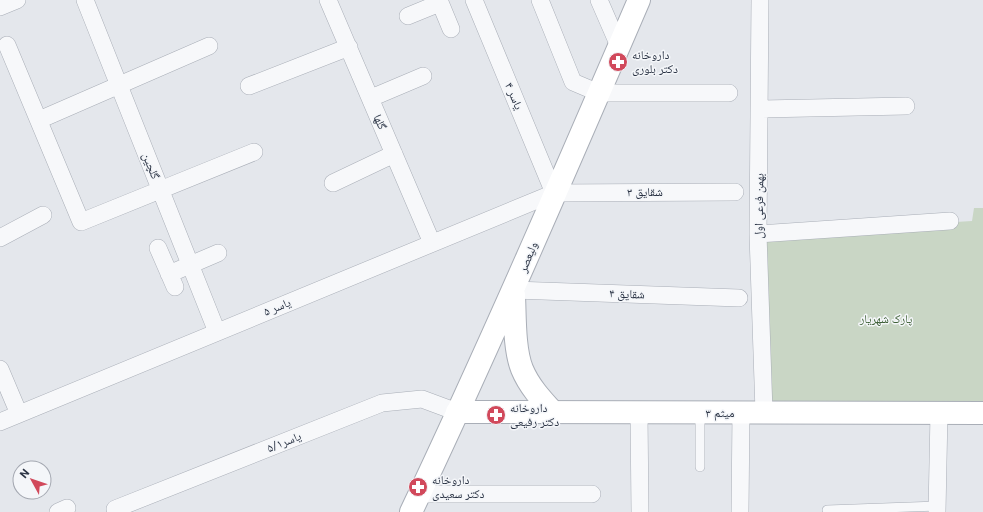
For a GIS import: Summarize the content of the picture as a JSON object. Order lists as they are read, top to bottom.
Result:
{
  "streets": {
    "street": [
      "یاسر ۴",
      "گلها",
      "گلچین",
      "شقایق ۳",
      "بهمن فرعی اول",
      "ولیعصر",
      "شقایق ۴",
      "یاسر ۵",
      "میثم ۳",
      "یاسر۵/۱"
    ]
  },
  "crossings": [
    ["یاسر ۴", "شقایق ۳"],
    ["یاسر ۴", "ولیعصر"],
    ["یاسر ۴", "یاسر ۵"],
    ["گلها", "یاسر ۵"],
    ["گلچین", "یاسر ۵"],
    ["شقایق ۳", "ولیعصر"],
    ["شقایق ۳", "یاسر ۵"],
    ["بهمن فرعی اول", "میثم ۳"],
    ["ولیعصر", "شقایق ۴"],
    ["ولیعصر", "یاسر ۵"],
    ["ولیعصر", "میثم ۳"],
    ["ولیعصر", "یاسر۵/۱"],
    ["میثم ۳", "یاسر۵/۱"]
  ],
  "parks": ["پارک شهریار"],
  "places": {
    "pharmacy": ["داروخانه دکتر بلوری", "داروخانه دکتر رفیعی", "داروخانه دکتر سعیدی"]
  },
  "north": "top left"
}
